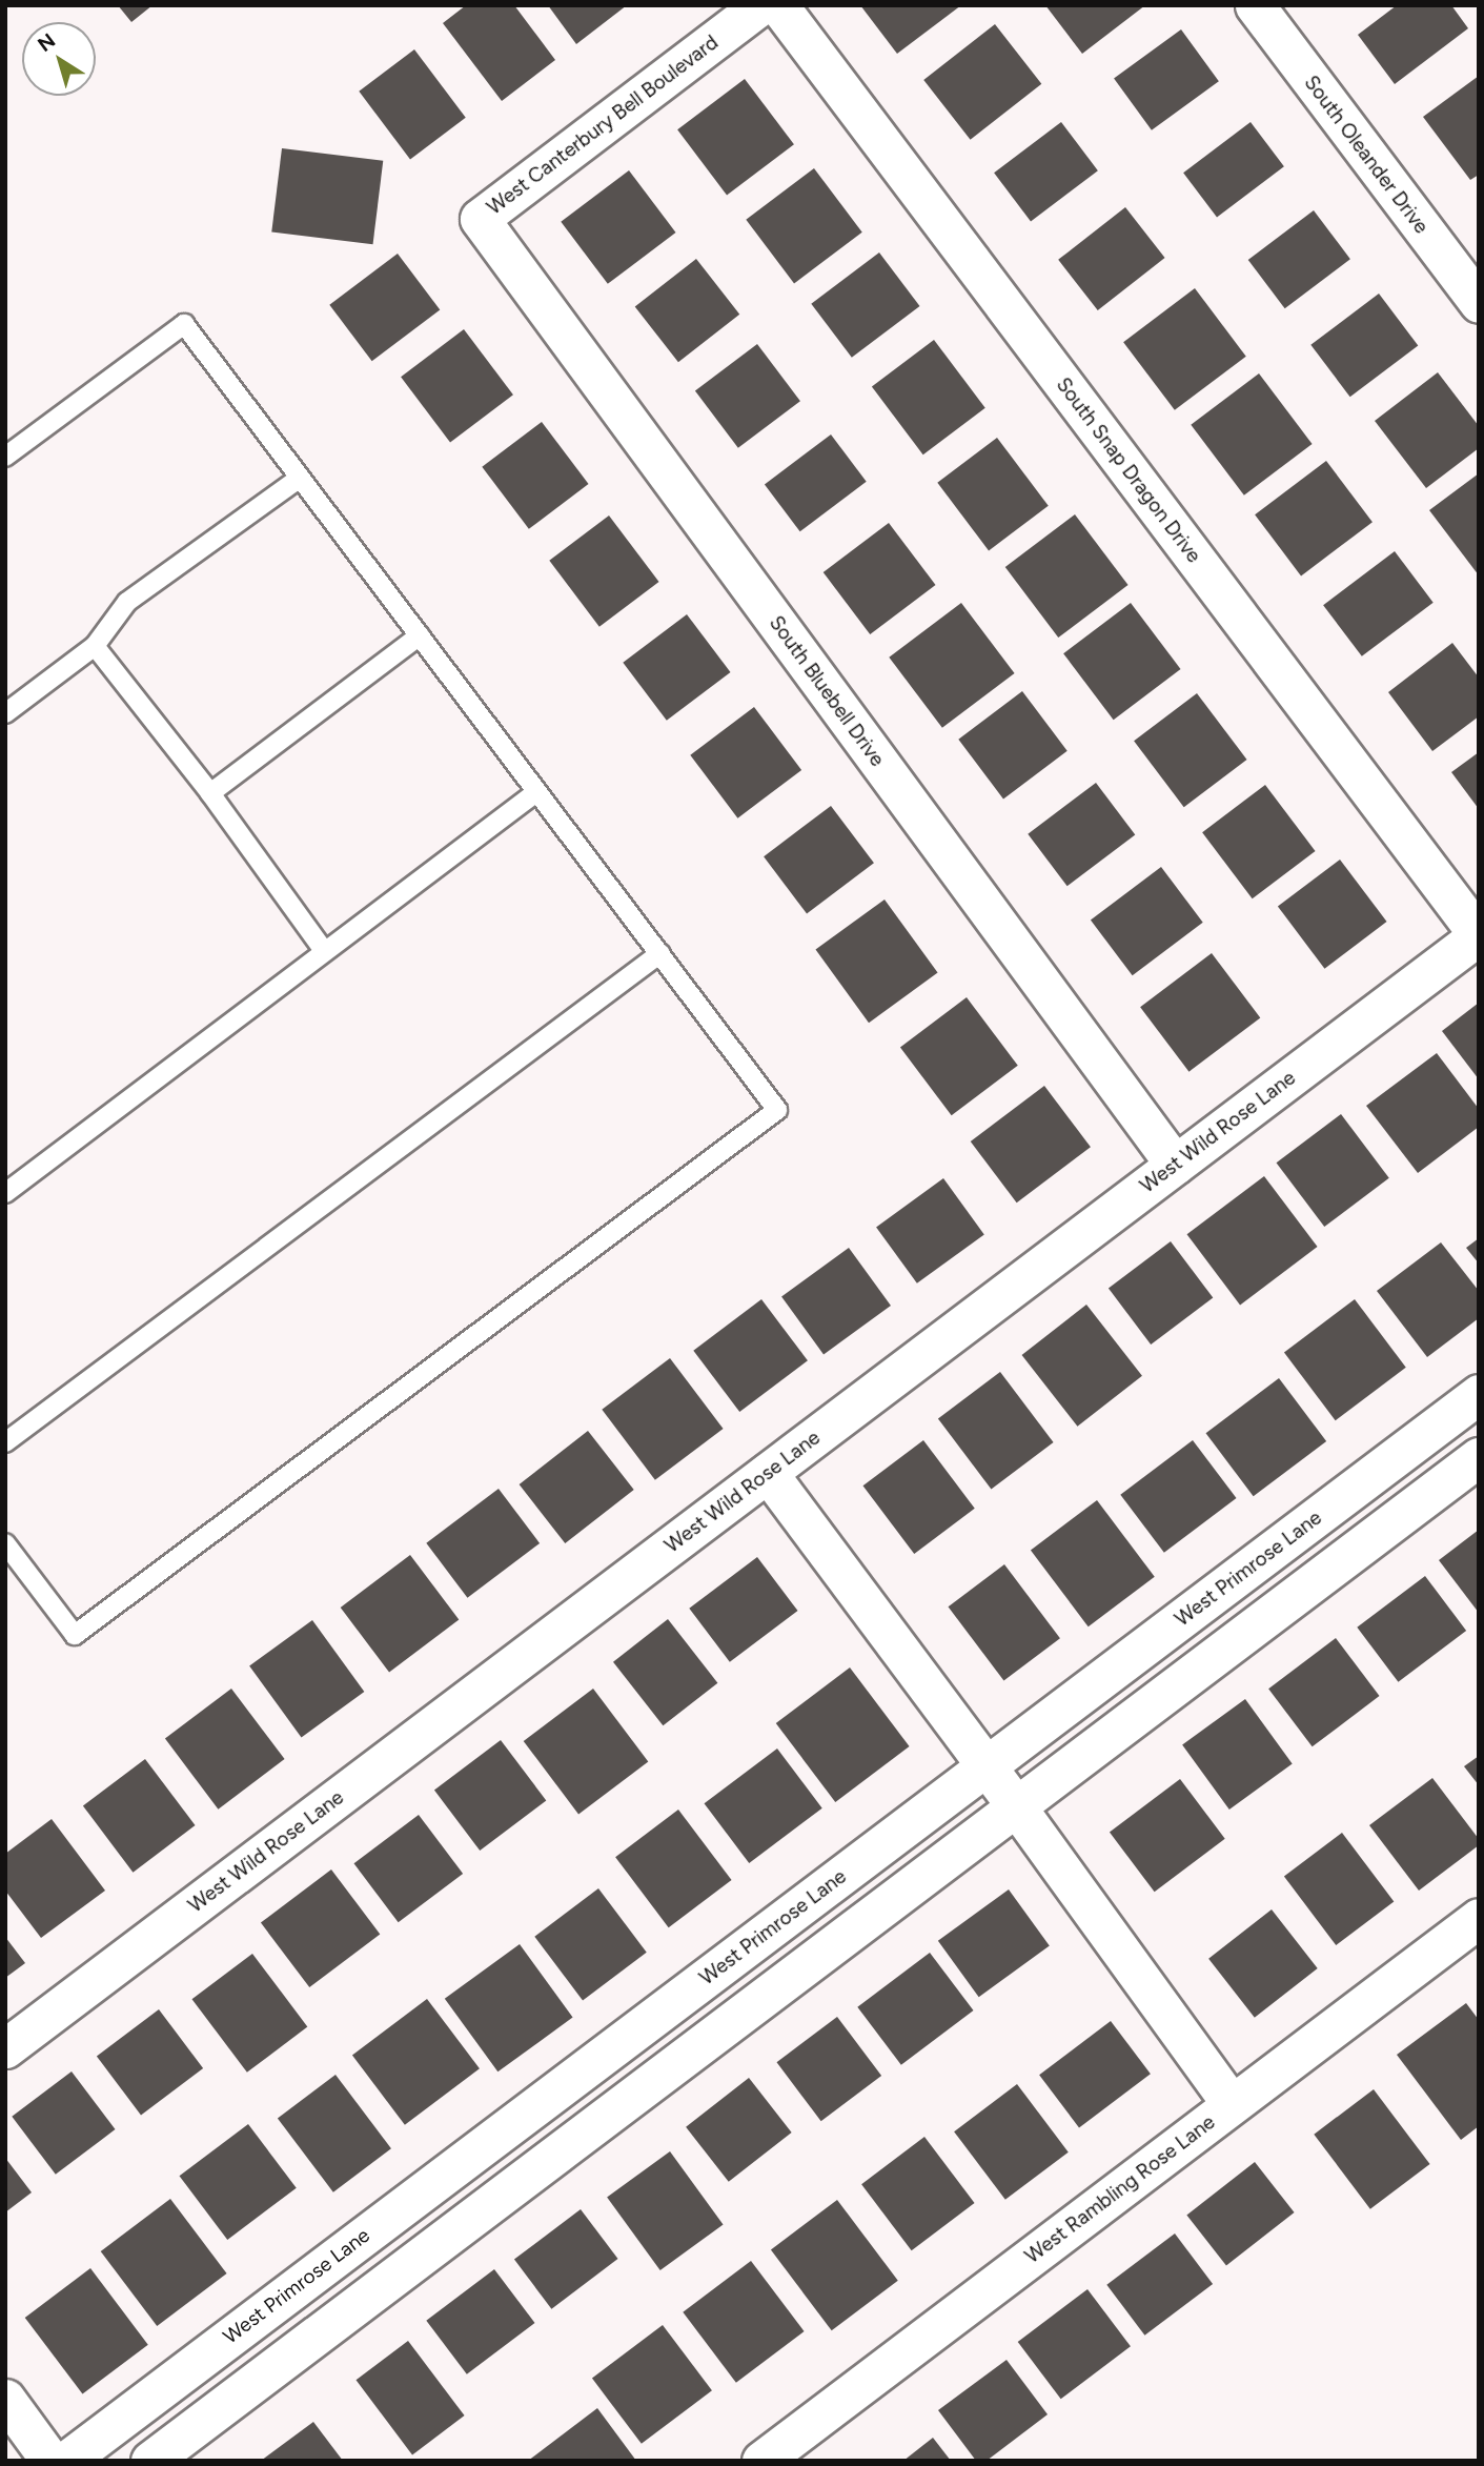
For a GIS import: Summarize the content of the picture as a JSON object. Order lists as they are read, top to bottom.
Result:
{
  "streets": {
    "street": [
      "West Canterbury Bell Boulevard",
      "South Oleander Drive",
      "South Snap Dragon Drive",
      "South Bluebell Drive",
      "West Wild Rose Lane",
      "West Primrose Lane",
      "West Rambling Rose Lane"
    ]
  },
  "crossings": [
    ["West Canterbury Bell Boulevard", "South Bluebell Drive"],
    ["South Snap Dragon Drive", "West Wild Rose Lane"],
    ["South Bluebell Drive", "West Wild Rose Lane"]
  ],
  "north": "top left"
}
